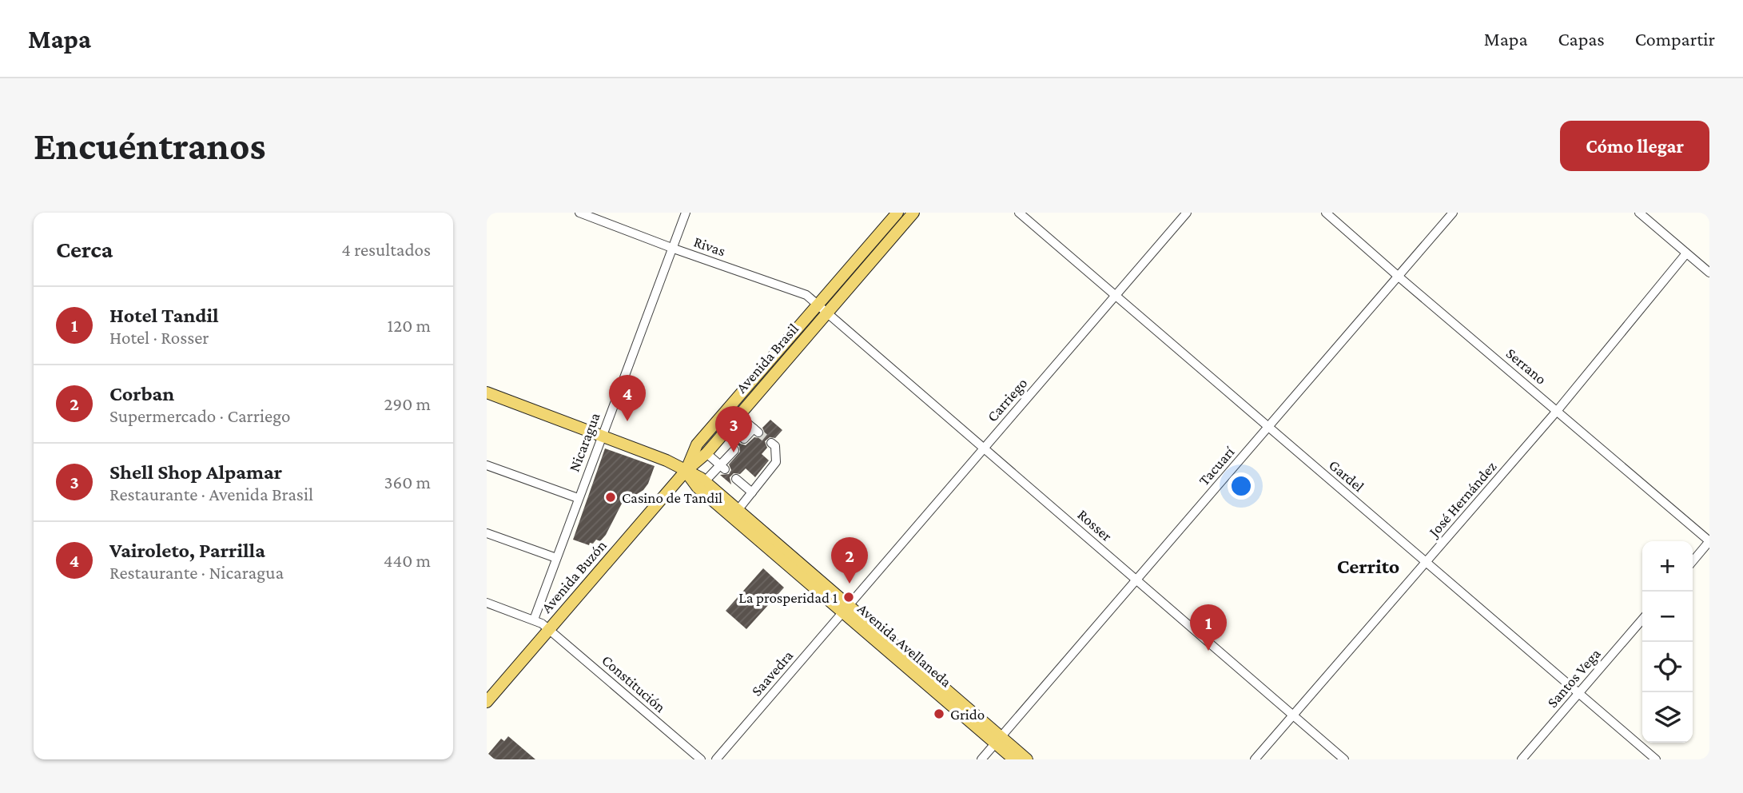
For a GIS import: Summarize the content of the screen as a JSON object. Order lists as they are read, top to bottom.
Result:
{
  "streets": {
    "main road": ["Avenida Brasil", "Avenida Buzón", "Avenida Avellaneda"],
    "street": [
      "Rivas",
      "Serrano",
      "Carriego",
      "Nicaragua",
      "Tacuarí",
      "Gardel",
      "José Hernández",
      "Rosser",
      "Saavedra",
      "Santos Vega",
      "Constitución"
    ]
  },
  "crossings": [
    ["Rivas", "Avenida Brasil"],
    ["Rivas", "Nicaragua"],
    ["Rivas", "Rosser"],
    ["Avenida Brasil", "Rosser"],
    ["Avenida Brasil", "Avenida Buzón"],
    ["Avenida Brasil", "Avenida Avellaneda"],
    ["Serrano", "Tacuarí"],
    ["Serrano", "José Hernández"],
    ["Carriego", "Gardel"],
    ["Carriego", "Rosser"],
    ["Carriego", "Avenida Avellaneda"],
    ["Carriego", "Saavedra"],
    ["Nicaragua", "Constitución"],
    ["Tacuarí", "Gardel"],
    ["Tacuarí", "Rosser"],
    ["Tacuarí", "Avenida Avellaneda"],
    ["Gardel", "José Hernández"],
    ["Gardel", "Santos Vega"],
    ["José Hernández", "Rosser"],
    ["Avenida Buzón", "Avenida Avellaneda"],
    ["Avenida Buzón", "Constitución"],
    ["Avenida Avellaneda", "Saavedra"]
  ],
  "districts": ["Cerrito"],
  "places": ["Casino de Tandil", "La prosperidad 1", "Grido"],
  "page": {
    "header": "Mapa",
    "nav": ["Mapa", "Capas", "Compartir"],
    "buttons": "Cómo llegar",
    "title": "Encuéntranos",
    "heading": ["Cerca", "4 resultados"],
    "list": [
      {
        "mark": "1",
        "name": "Hotel Tandil",
        "note": "Hotel · Rosser",
        "value": "120 m"
      },
      {
        "mark": "2",
        "name": "Corban",
        "note": "Supermercado · Carriego",
        "value": "290 m"
      },
      {
        "mark": "3",
        "name": "Shell Shop Alpamar",
        "note": "Restaurante · Avenida Brasil",
        "value": "360 m"
      },
      {
        "mark": "4",
        "name": "Vairoleto, Parrilla",
        "note": "Restaurante · Nicaragua",
        "value": "440 m"
      }
    ],
    "pins": [
      "4",
      "3",
      "2",
      "1"
    ],
    "map_buttons": ["+", "−"]
  }
}
